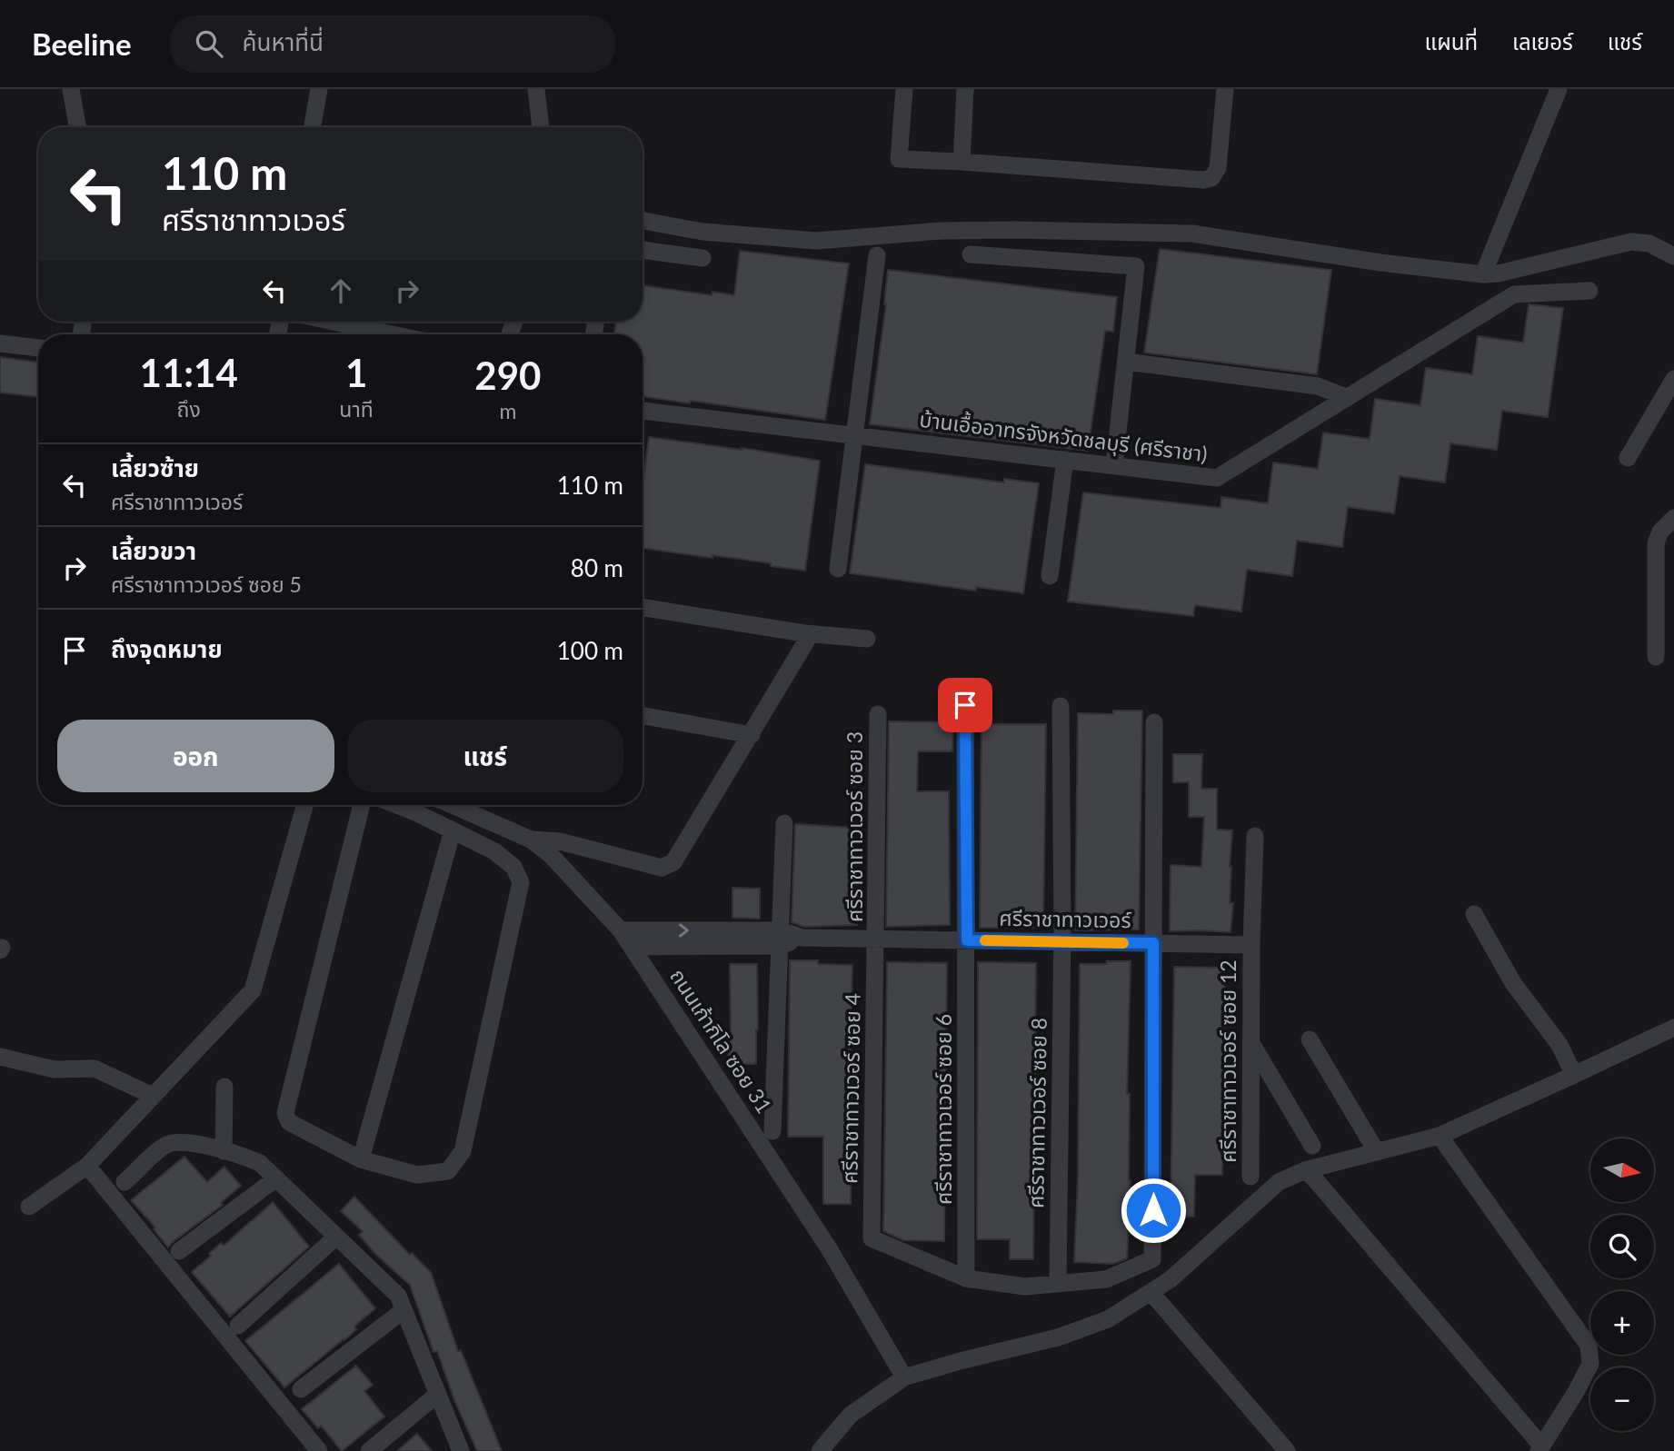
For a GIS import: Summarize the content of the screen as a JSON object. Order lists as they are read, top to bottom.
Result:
{
  "streets": {
    "street": [
      "บ้านเอื้ออาทรจังหวัดชลบุรี (ศรีราชา)",
      "ศรีราชาทาวเวอร์ ซอย 3",
      "ศรีราชาทาวเวอร์",
      "ถนนเก้ากิโล ซอย 31",
      "ศรีราชาทาวเวอร์ ซอย 12",
      "ศรีราชาทาวเวอร์ ซอย 4",
      "ศรีราชาทาวเวอร์ ซอย 6",
      "ศรีราชาทาวเวอร์ ซอย 8"
    ]
  },
  "crossings": [
    ["ศรีราชาทาวเวอร์ ซอย 3", "ศรีราชาทาวเวอร์"],
    ["ศรีราชาทาวเวอร์ ซอย 3", "ศรีราชาทาวเวอร์ ซอย 4"],
    ["ศรีราชาทาวเวอร์", "ถนนเก้ากิโล ซอย 31"],
    ["ศรีราชาทาวเวอร์", "ศรีราชาทาวเวอร์ ซอย 12"],
    ["ศรีราชาทาวเวอร์", "ศรีราชาทาวเวอร์ ซอย 4"],
    ["ศรีราชาทาวเวอร์", "ศรีราชาทาวเวอร์ ซอย 6"],
    ["ศรีราชาทาวเวอร์", "ศรีราชาทาวเวอร์ ซอย 8"],
    ["ศรีราชาทาวเวอร์ ซอย 4", "ศรีราชาทาวเวอร์ ซอย 6"]
  ],
  "north": "right",
  "page": {
    "header": "Beeline",
    "search": "ค้นหาที่นี่",
    "nav": ["แผนที่", "เลเยอร์", "แชร์"],
    "turn": ["110 m", "ศรีราชาทาวเวอร์"],
    "eta": [
      "11:14",
      "ถึง",
      "1",
      "นาที",
      "290",
      "m"
    ],
    "list": [
      {
        "name": "เลี้ยวซ้าย",
        "note": "ศรีราชาทาวเวอร์",
        "value": "110 m"
      },
      {
        "name": "เลี้ยวขวา",
        "note": "ศรีราชาทาวเวอร์ ซอย 5",
        "value": "80 m"
      },
      {
        "name": "ถึงจุดหมาย",
        "value": "100 m"
      }
    ],
    "buttons": ["ออก", "แชร์"],
    "map_buttons": ["+", "−"]
  }
}
